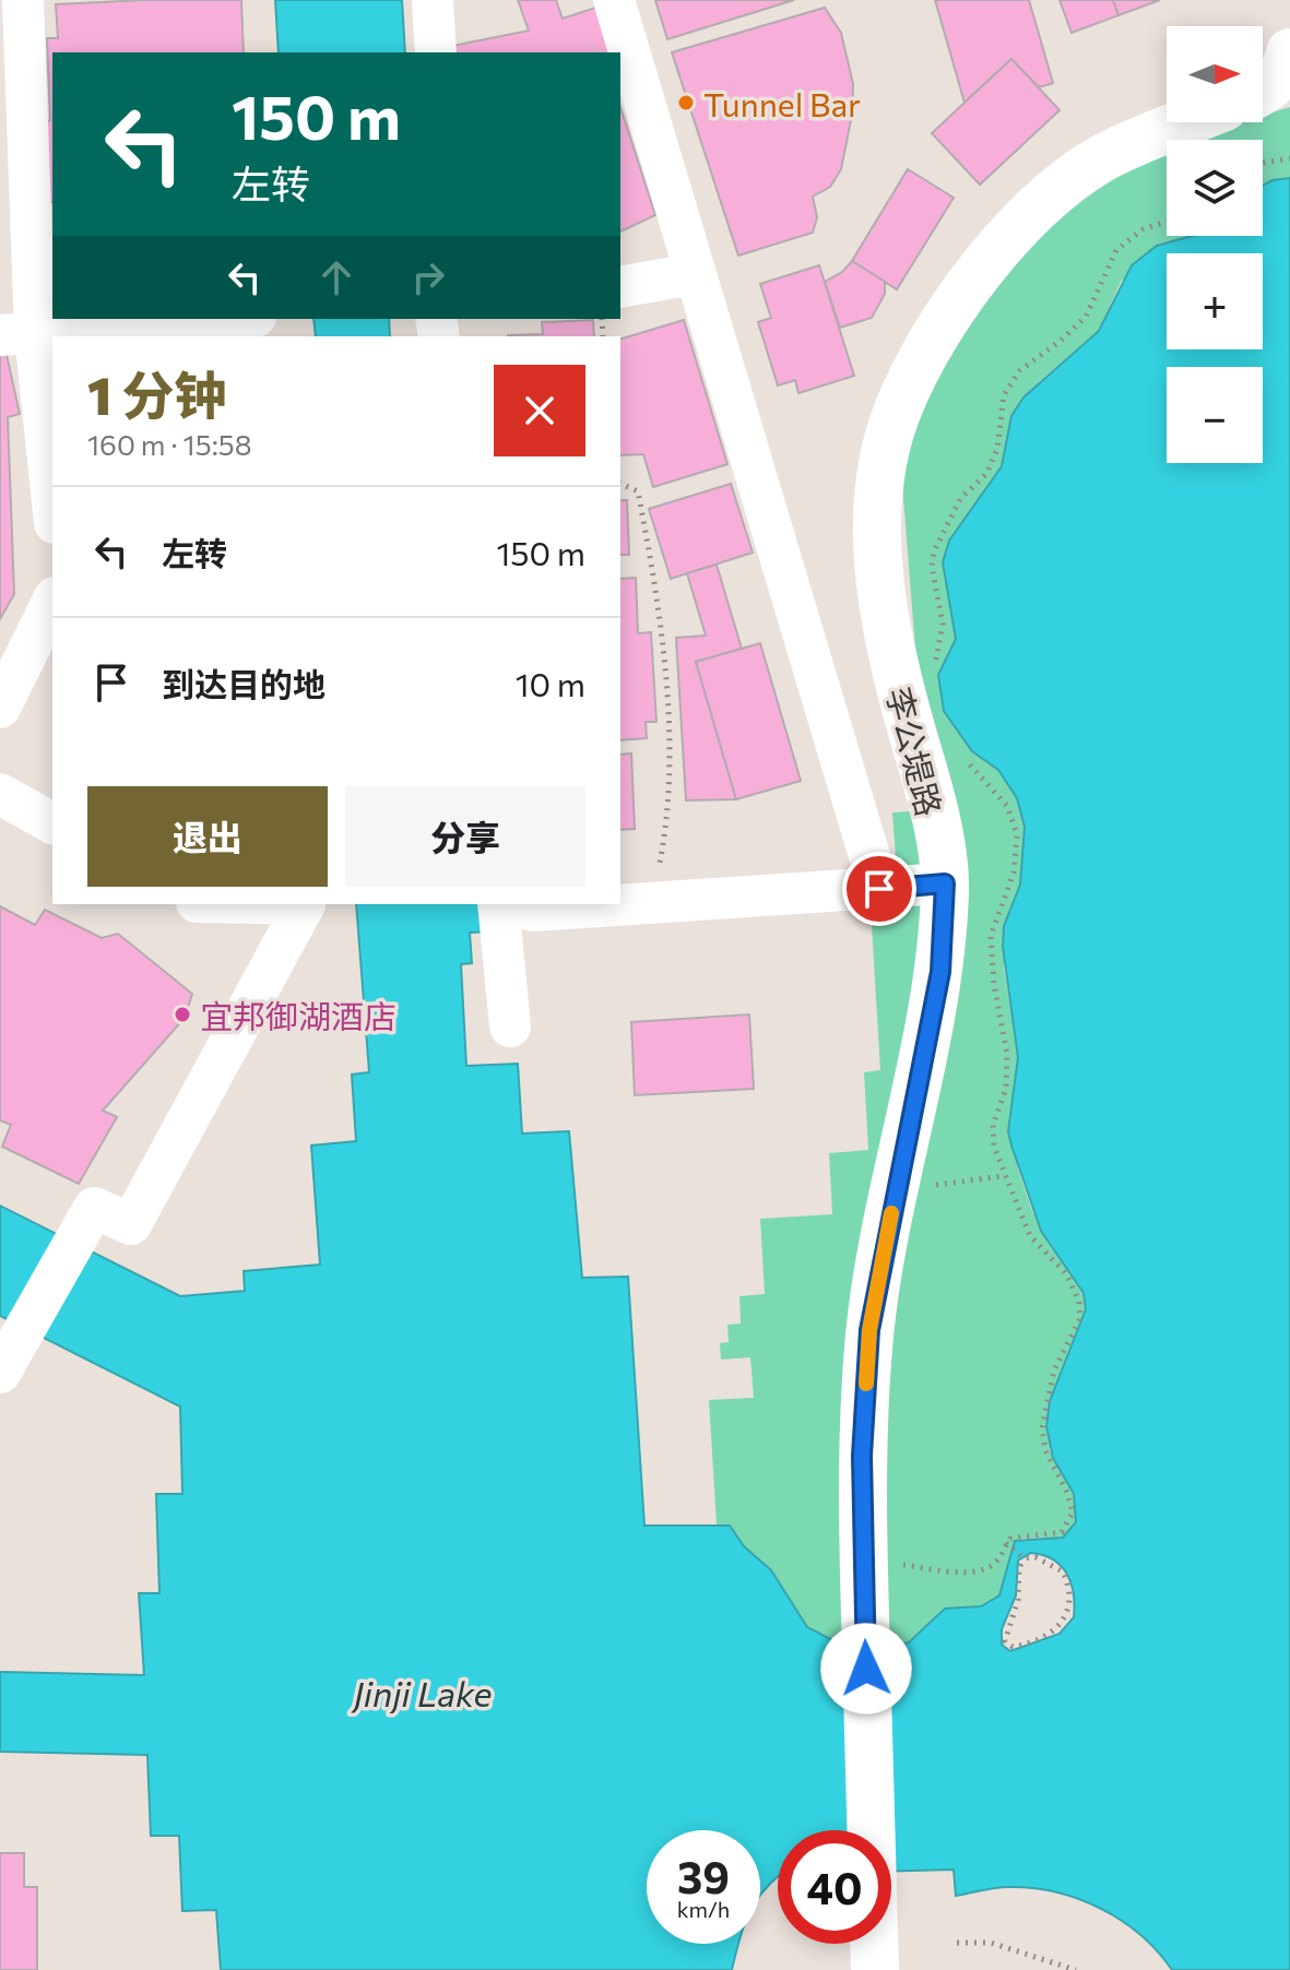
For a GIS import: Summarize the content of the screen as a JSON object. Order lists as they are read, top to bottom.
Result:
{
  "streets": {
    "street": ["李公堤路"]
  },
  "water": ["Jinji Lake"],
  "places": ["Tunnel Bar", "宜邦御湖酒店"],
  "north": "right",
  "page": {
    "map_buttons": ["+", "−"],
    "turn": ["150 m", "左转"],
    "heading": ["1 分钟", "160 m · 15:58"],
    "list": [
      {
        "name": "左转",
        "value": "150 m"
      },
      {
        "name": "到达目的地",
        "value": "10 m"
      }
    ],
    "buttons": ["退出", "分享"],
    "speed": "39 km/h",
    "limit": "40"
  }
}
